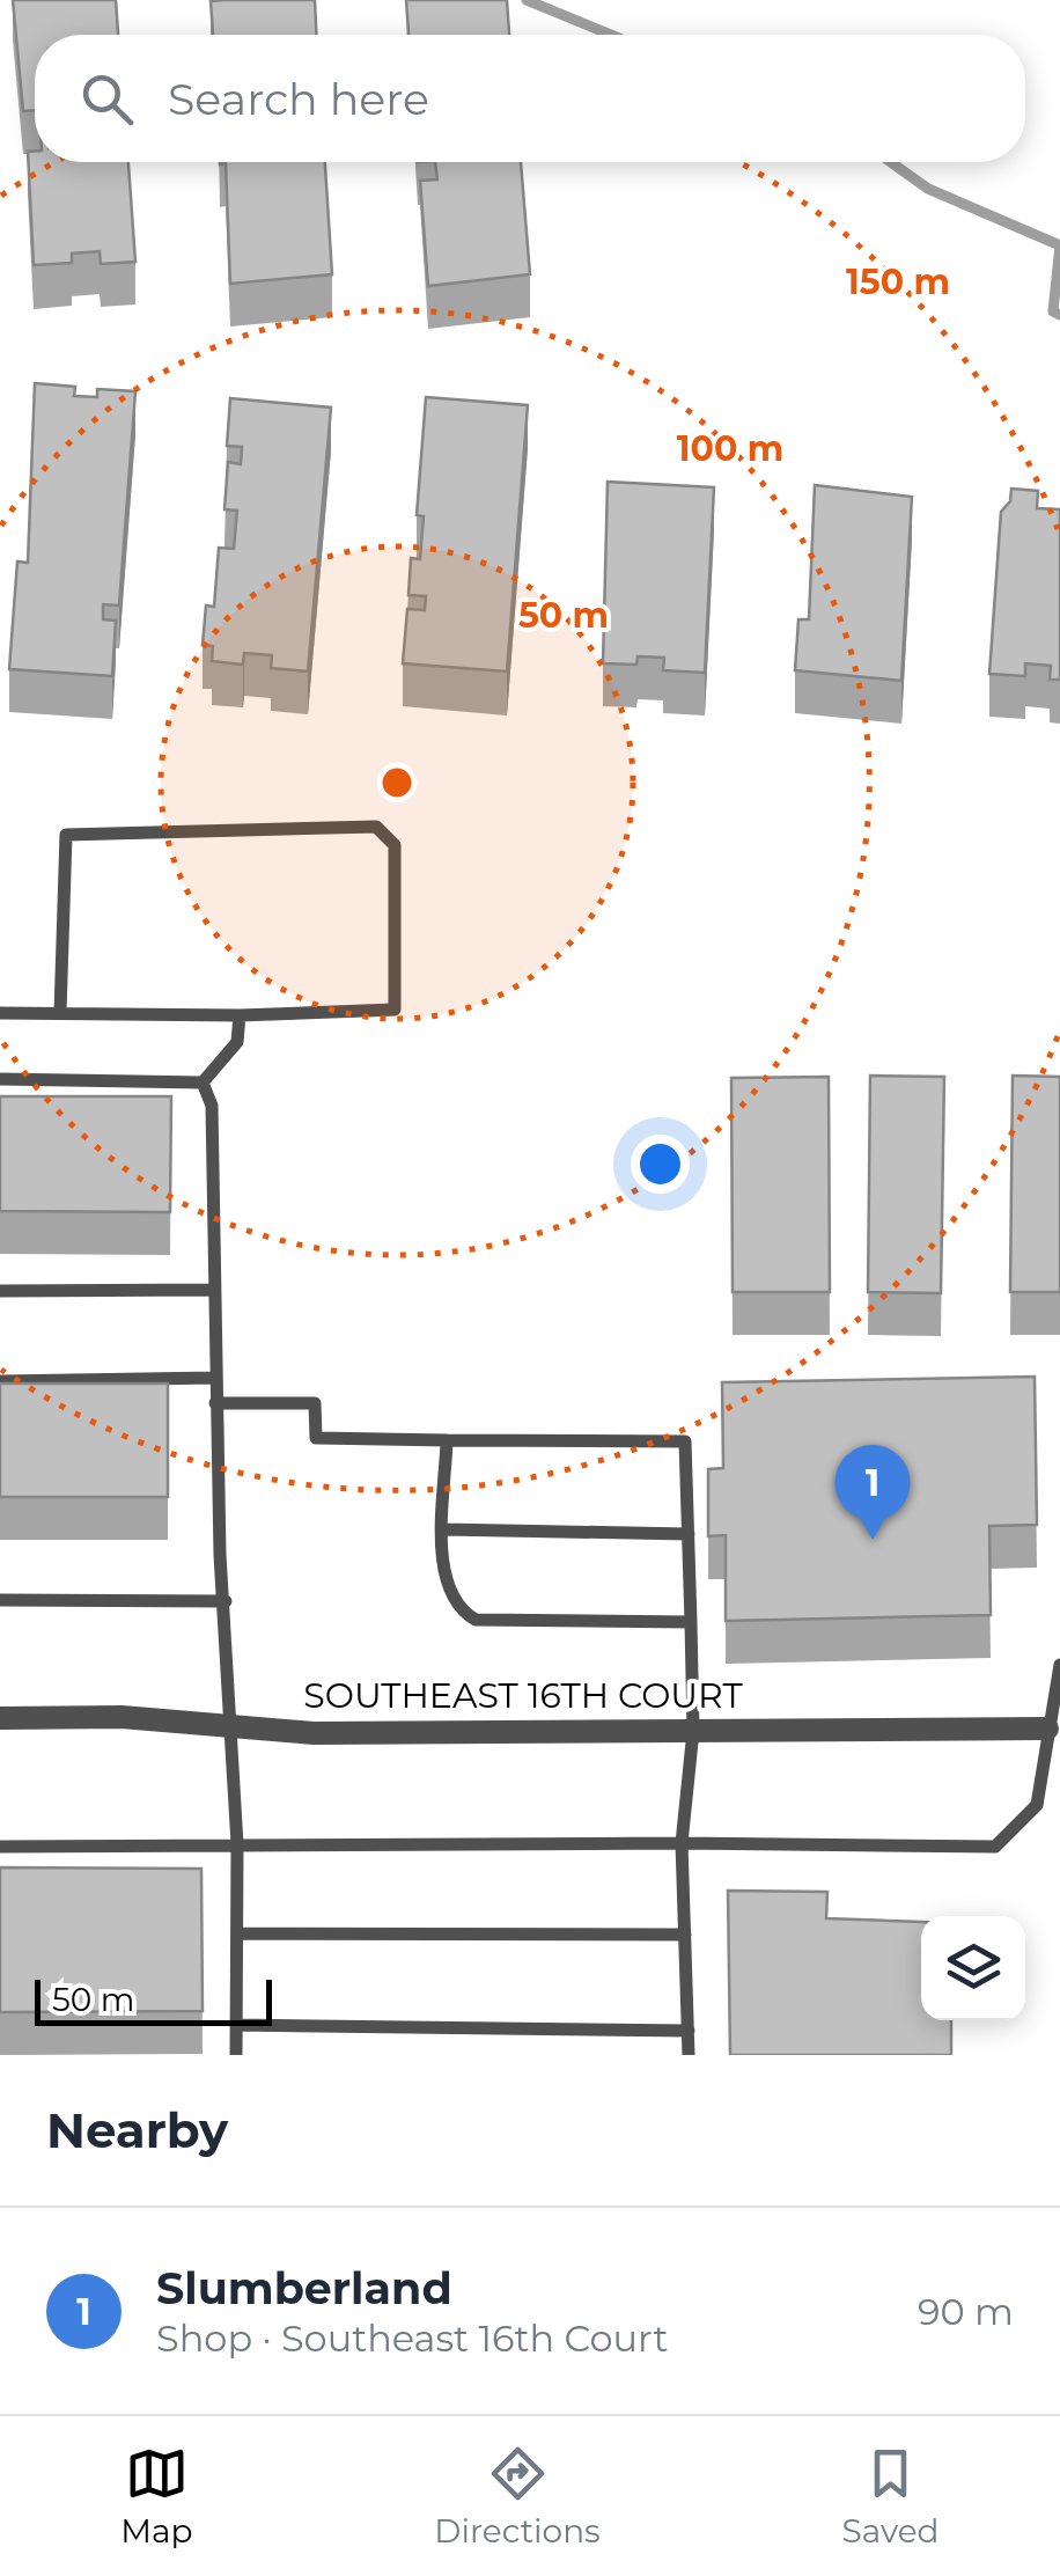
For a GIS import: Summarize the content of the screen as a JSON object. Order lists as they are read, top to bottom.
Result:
{
  "streets": {
    "street": ["SOUTHEAST 16TH COURT"]
  },
  "scale_bar": "50 m",
  "page": {
    "search": "Search here",
    "pins": "1",
    "scale": "50 m",
    "heading": "Nearby",
    "list": [
      {
        "mark": "1",
        "name": "Slumberland",
        "note": "Shop · Southeast 16th Court",
        "value": "90 m"
      }
    ],
    "nav": ["Map", "Directions", "Saved"]
  },
  "rings": ["150 m", "100 m", "50 m"]
}
